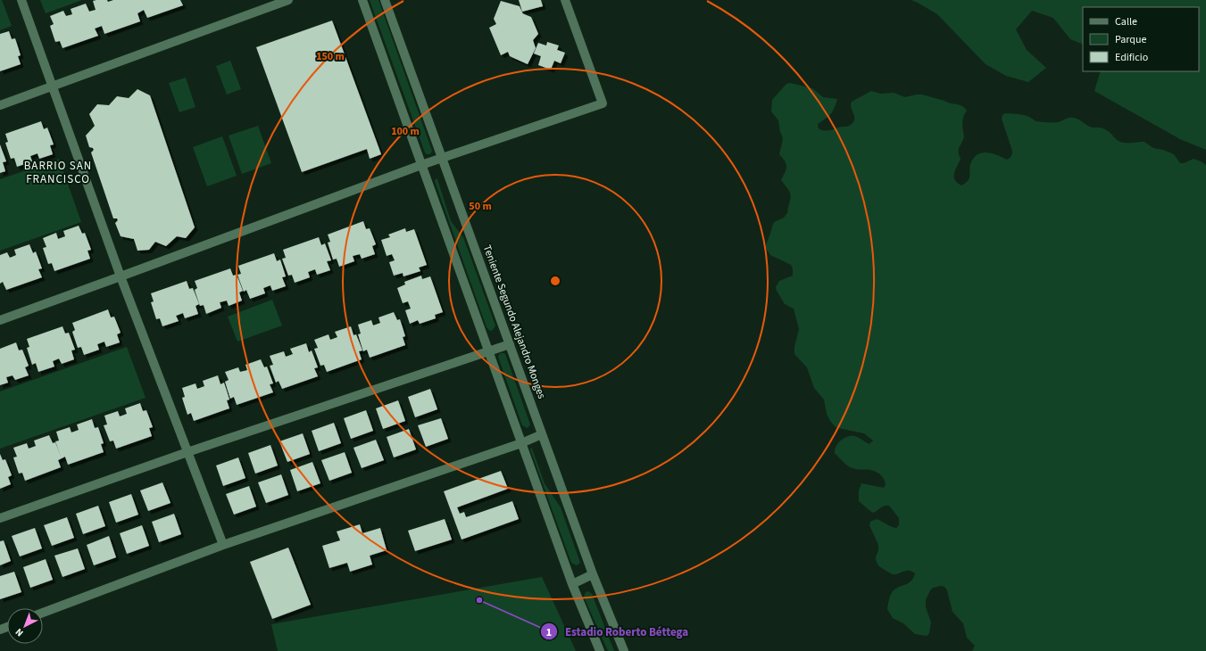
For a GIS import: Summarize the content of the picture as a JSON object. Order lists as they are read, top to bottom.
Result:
{
  "streets": {
    "street": ["Teniente Segundo Alejandro Monges"]
  },
  "districts": ["BARRIO SAN FRANCISCO"],
  "places": ["Estadio Roberto Béttega"],
  "legend": ["Calle", "Parque", "Edificio"],
  "north": "bottom left",
  "rings": ["150 m", "100 m", "50 m"]
}
